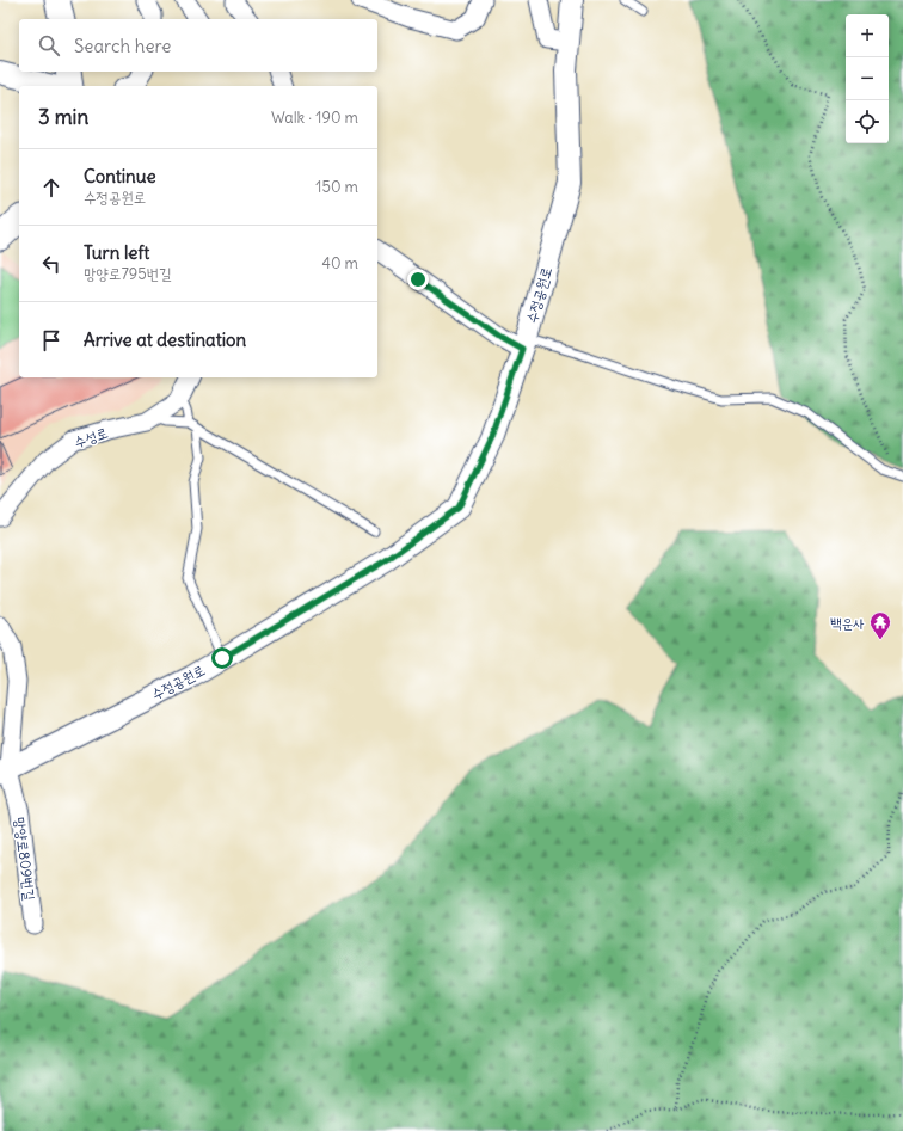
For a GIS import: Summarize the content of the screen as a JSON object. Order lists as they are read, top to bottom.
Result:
{
  "streets": {
    "street": ["수정공원로", "수성로", "망양로809번길"]
  },
  "crossings": [
    ["수정공원로", "망양로809번길"]
  ],
  "places": {
    "temple": ["백운사"]
  },
  "page": {
    "map_buttons": ["+", "−"],
    "search": "Search here",
    "heading": ["3 min", "Walk · 190 m"],
    "list": [
      ["Continue", "수정공원로", "150 m"],
      ["Turn left", "망양로795번길", "40 m"],
      "Arrive at destination"
    ]
  }
}
